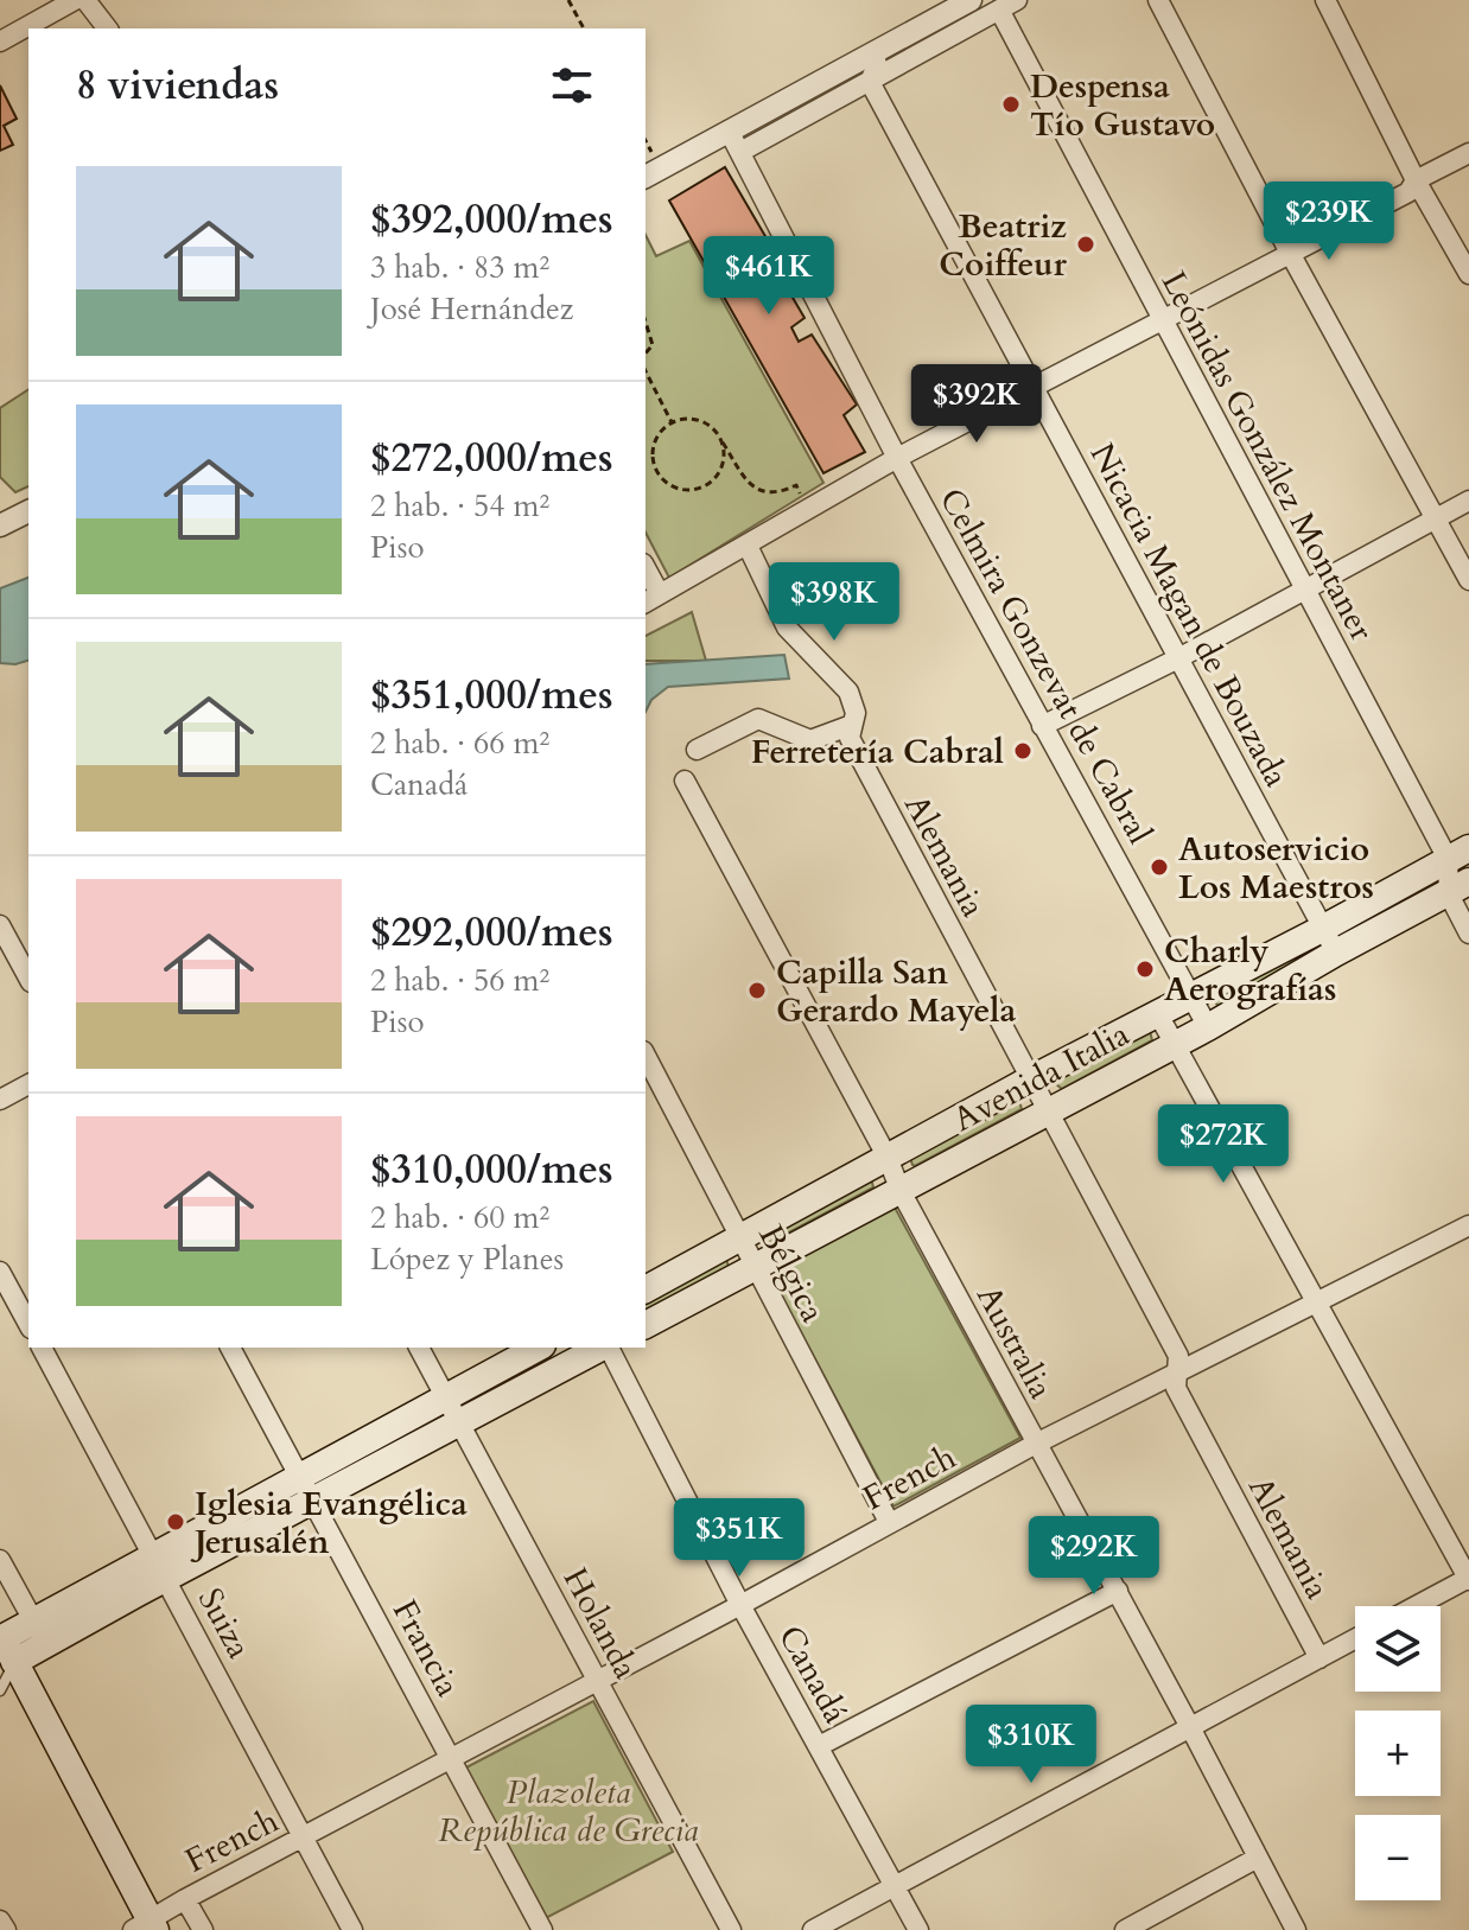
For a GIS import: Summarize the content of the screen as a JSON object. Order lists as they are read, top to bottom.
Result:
{
  "streets": {
    "main road": ["Avenida Italia"],
    "street": [
      "Leónidas González Montaner",
      "Nicacia Magan de Bouzada",
      "Celmira Gonzevat de Cabral",
      "Alemania",
      "Bélgica",
      "Australia",
      "French",
      "Suiza",
      "Holanda",
      "Francia",
      "Canadá"
    ]
  },
  "crossings": [
    ["Leónidas González Montaner", "Avenida Italia"],
    ["Nicacia Magan de Bouzada", "Avenida Italia"],
    ["Celmira Gonzevat de Cabral", "Avenida Italia"],
    ["Alemania", "Avenida Italia"],
    ["Alemania", "French"],
    ["Avenida Italia", "Bélgica"],
    ["Avenida Italia", "Australia"],
    ["Bélgica", "French"],
    ["Australia", "French"],
    ["French", "Suiza"],
    ["French", "Holanda"],
    ["French", "Francia"],
    ["French", "Canadá"]
  ],
  "parks": ["Plazoleta República de Grecia"],
  "places": [
    "Despensa Tío Gustavo",
    "Beatriz Coiffeur",
    "Ferretería Cabral",
    "Autoservicio Los Maestros",
    "Charly Aerografías",
    "Capilla San Gerardo Mayela",
    "Iglesia Evangélica Jerusalén"
  ],
  "page": {
    "heading": "8 viviendas",
    "list": [
      {
        "name": "$392,000/mes",
        "note": "3 hab. · 83 m² · José Hernández"
      },
      {
        "name": "$272,000/mes",
        "note": "2 hab. · 54 m² · Piso"
      },
      {
        "name": "$351,000/mes",
        "note": "2 hab. · 66 m² · Canadá"
      },
      {
        "name": "$292,000/mes",
        "note": "2 hab. · 56 m² · Piso"
      },
      {
        "name": "$310,000/mes",
        "note": "2 hab. · 60 m² · López y Planes"
      }
    ],
    "price": [
      "$239K",
      "$461K",
      "$392K",
      "$398K",
      "$272K",
      "$351K",
      "$292K",
      "$310K"
    ],
    "map_buttons": ["+", "−"]
  }
}
